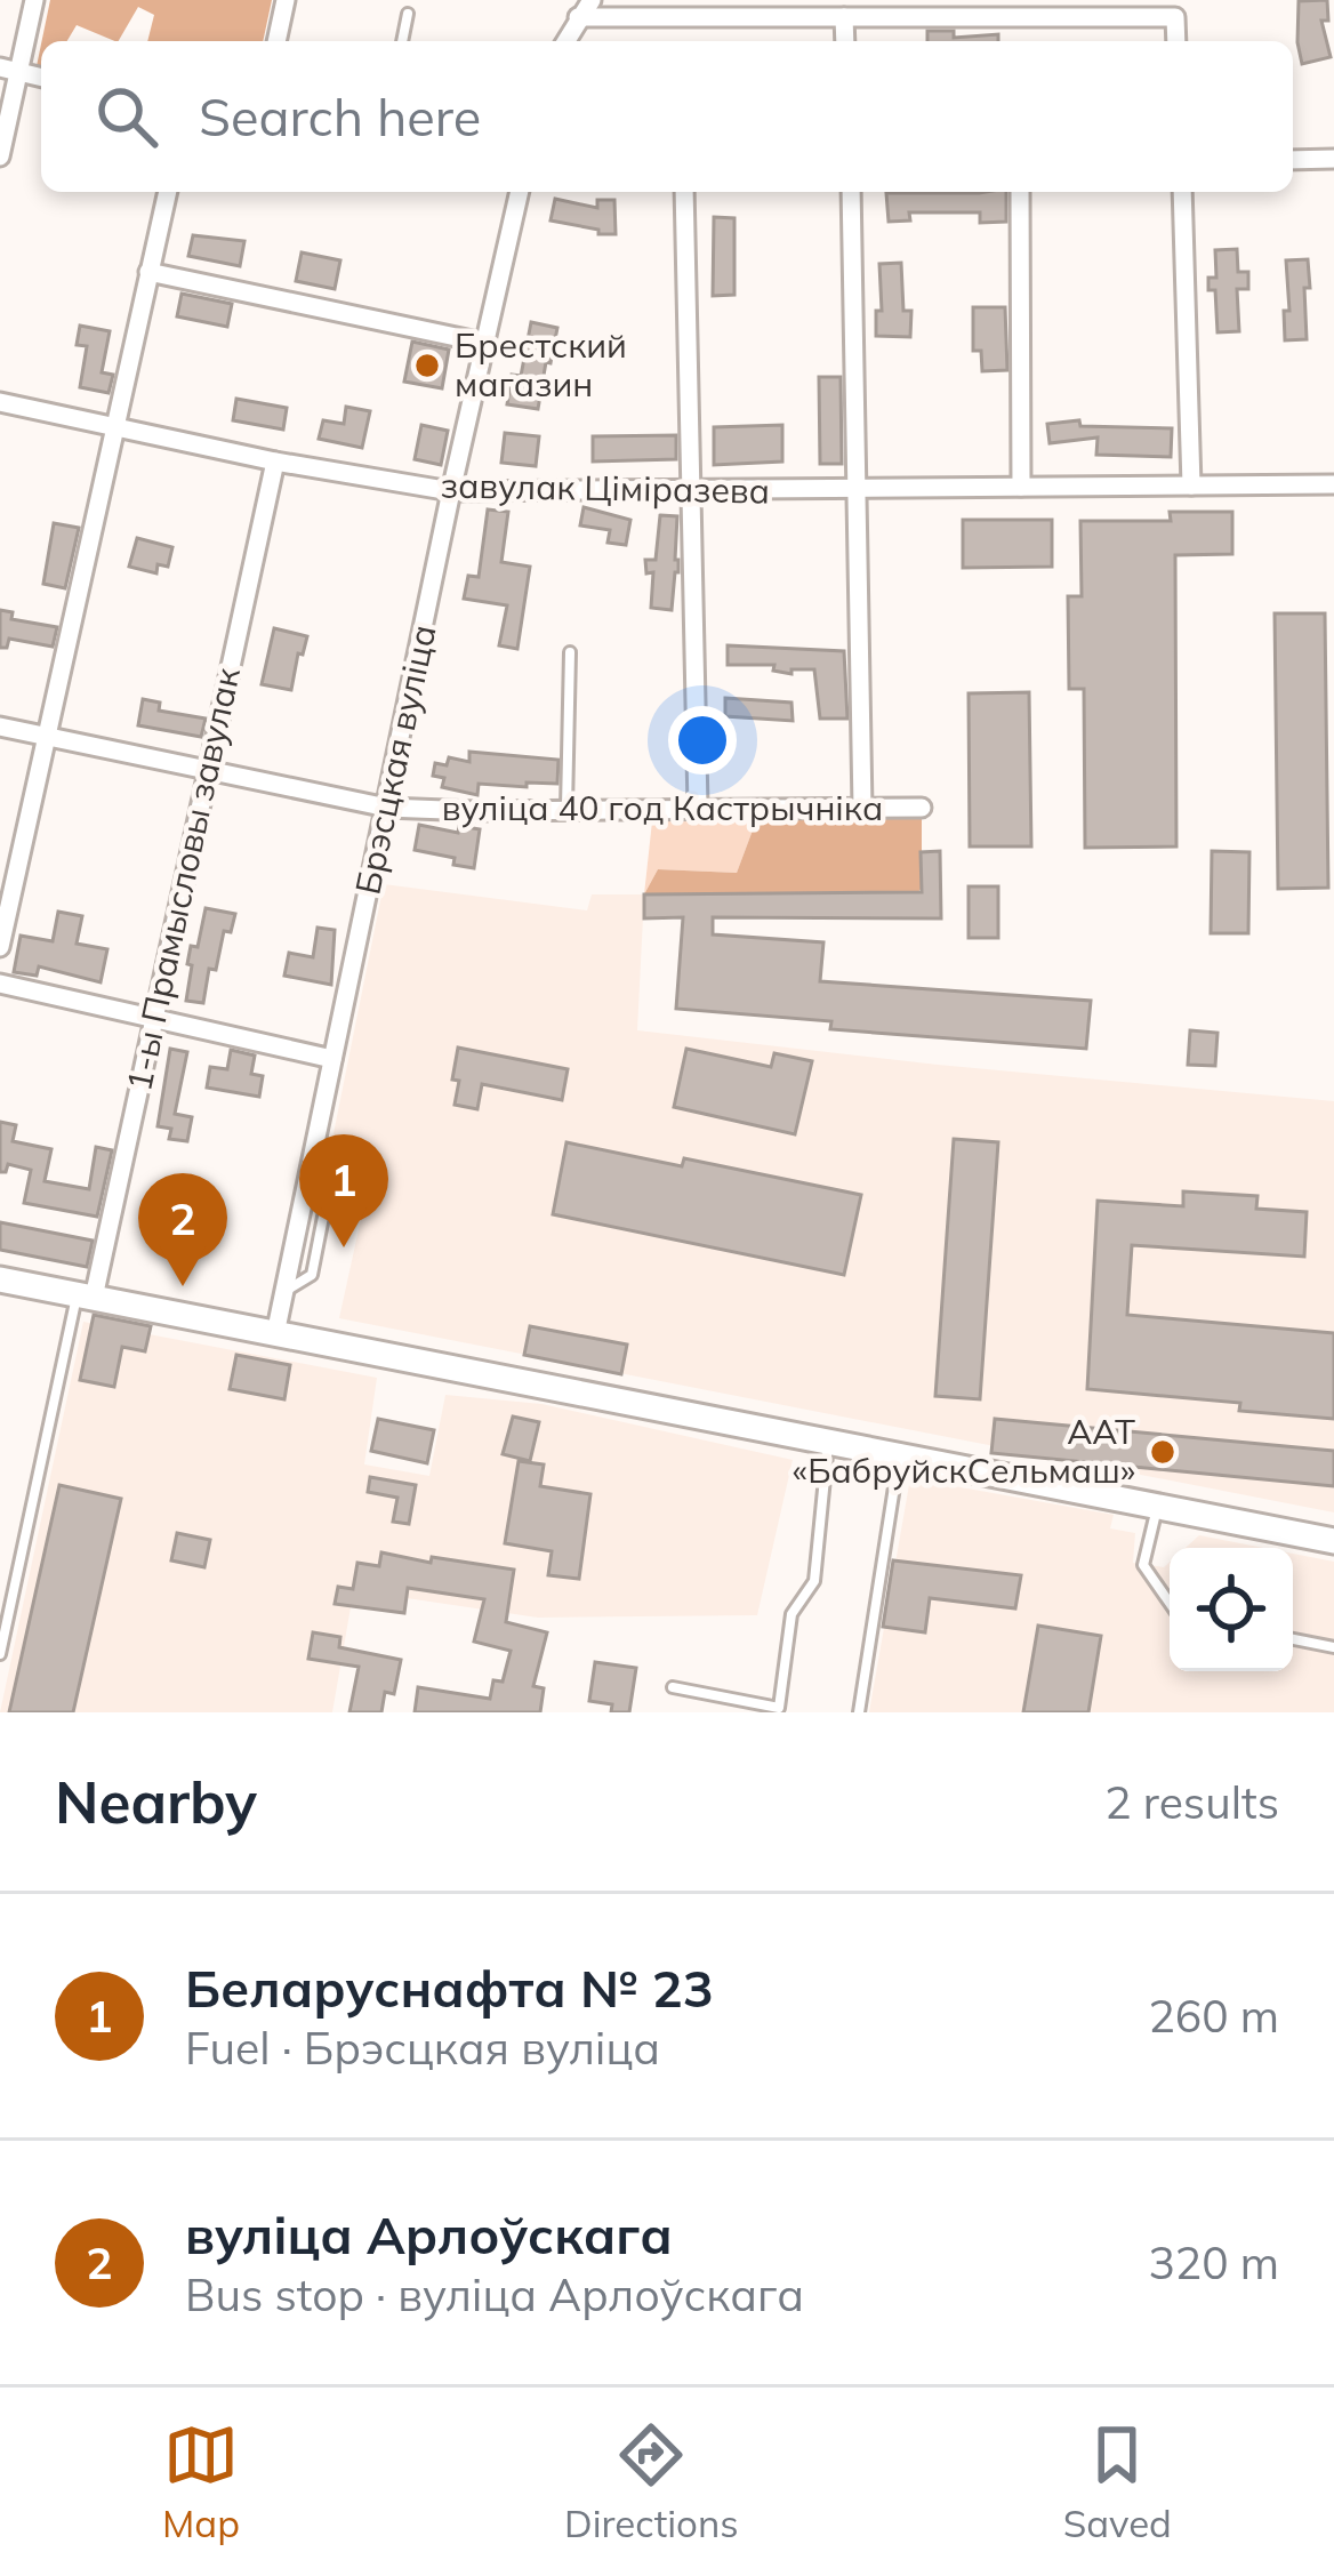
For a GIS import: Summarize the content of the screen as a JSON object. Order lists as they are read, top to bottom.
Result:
{
  "streets": {
    "street": [
      "завулак Ціміразева",
      "Брэсцкая вуліца",
      "вуліца 40 год Кастрычніка",
      "1-ы Прамысловы завулак"
    ]
  },
  "crossings": [
    ["завулак Ціміразева", "Брэсцкая вуліца"],
    ["завулак Ціміразева", "1-ы Прамысловы завулак"],
    ["Брэсцкая вуліца", "вуліца 40 год Кастрычніка"],
    ["вуліца 40 год Кастрычніка", "1-ы Прамысловы завулак"]
  ],
  "places": ["Брестский магазин", "ААТ «БабруйскСельмаш»"],
  "page": {
    "search": "Search here",
    "pins": ["1", "2"],
    "heading": ["Nearby", "2 results"],
    "list": [
      {
        "mark": "1",
        "name": "Беларуснафта № 23",
        "note": "Fuel · Брэсцкая вуліца",
        "value": "260 m"
      },
      {
        "mark": "2",
        "name": "вуліца Арлоўскага",
        "note": "Bus stop · вуліца Арлоўскага",
        "value": "320 m"
      }
    ],
    "nav": ["Map", "Directions", "Saved"]
  }
}
